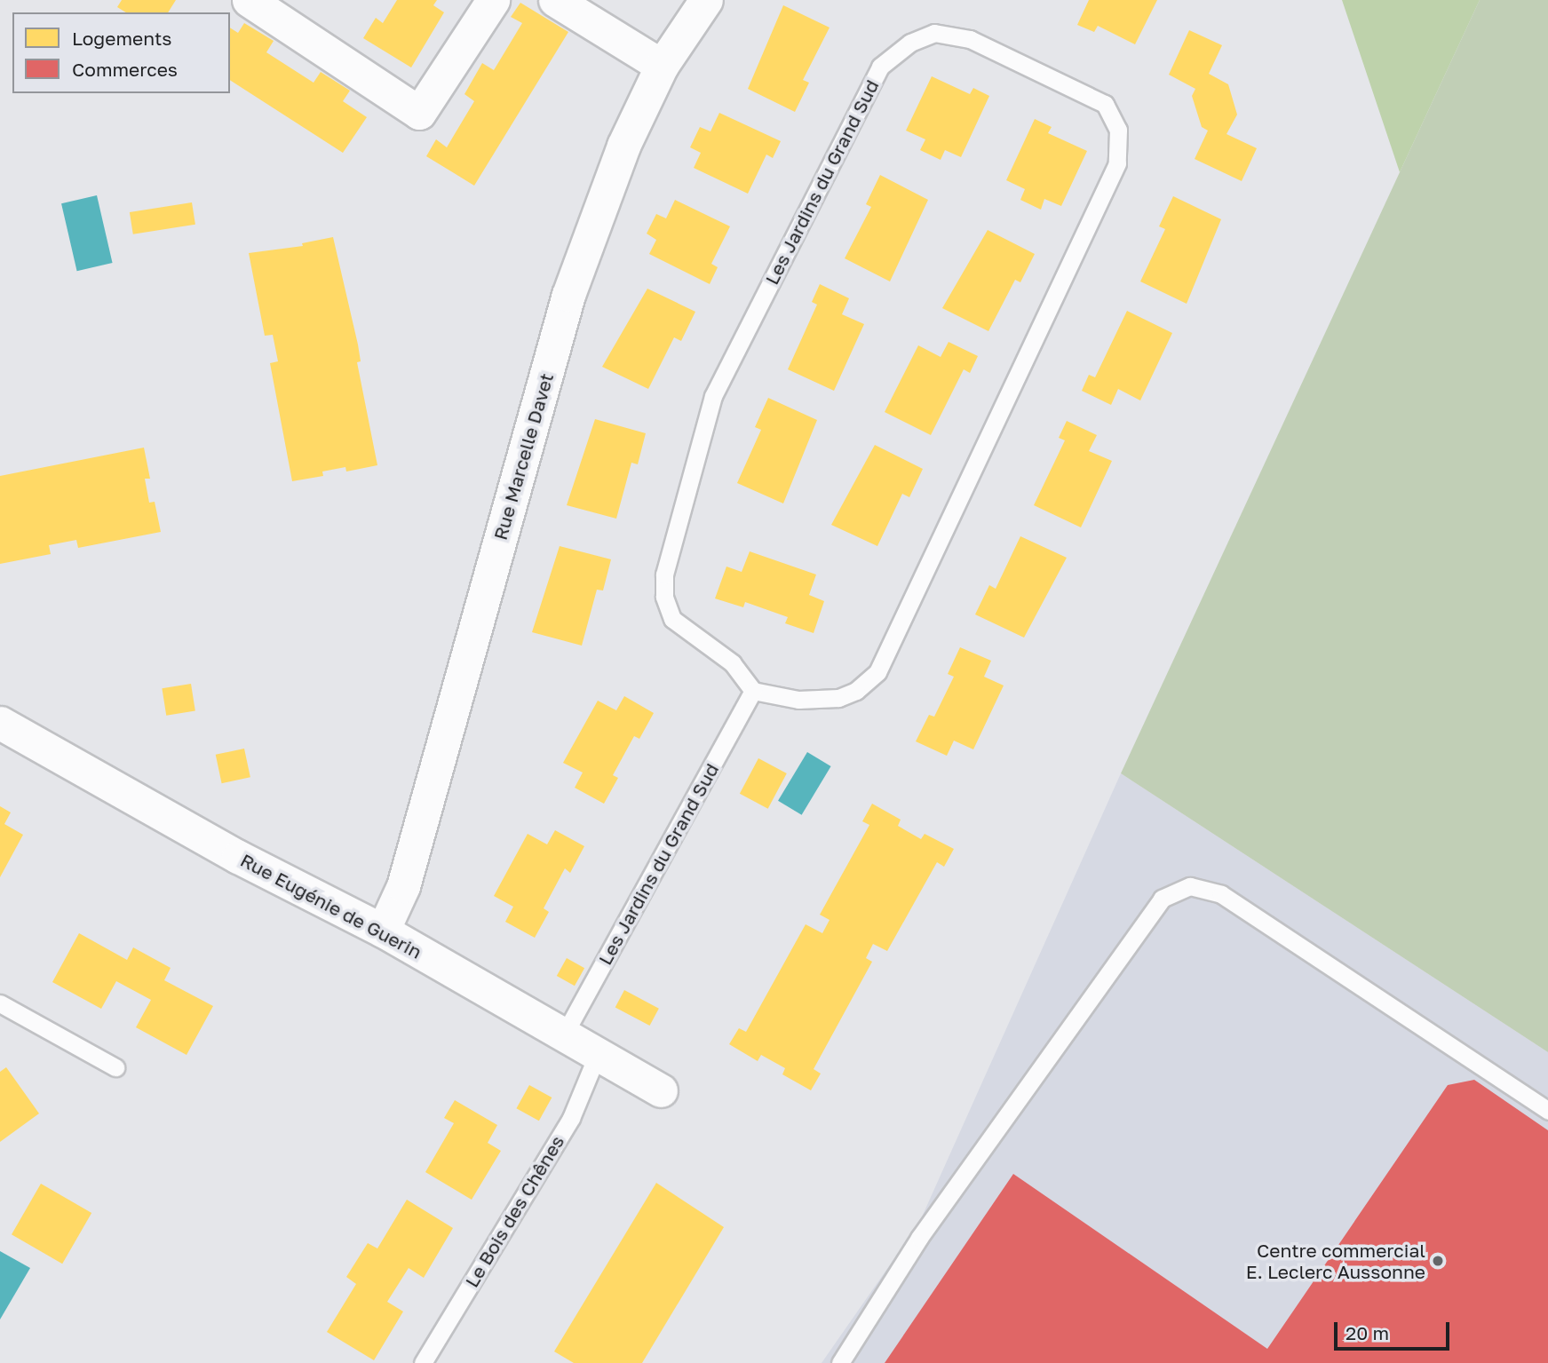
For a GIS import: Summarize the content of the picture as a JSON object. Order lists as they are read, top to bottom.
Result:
{
  "streets": {
    "street": ["Rue Marcelle Davet", "Rue Eugénie de Guerin"],
    "lane": ["Les Jardins du Grand Sud", "Le Bois des Chênes"]
  },
  "crossings": [
    ["Les Jardins du Grand Sud", "Rue Eugénie de Guerin"],
    ["Rue Marcelle Davet", "Rue Eugénie de Guerin"],
    ["Rue Eugénie de Guerin", "Le Bois des Chênes"]
  ],
  "places": ["Centre commercial E. Leclerc Aussonne"],
  "legend": ["Logements", "Commerces"],
  "scale_bar": "20 m"
}
